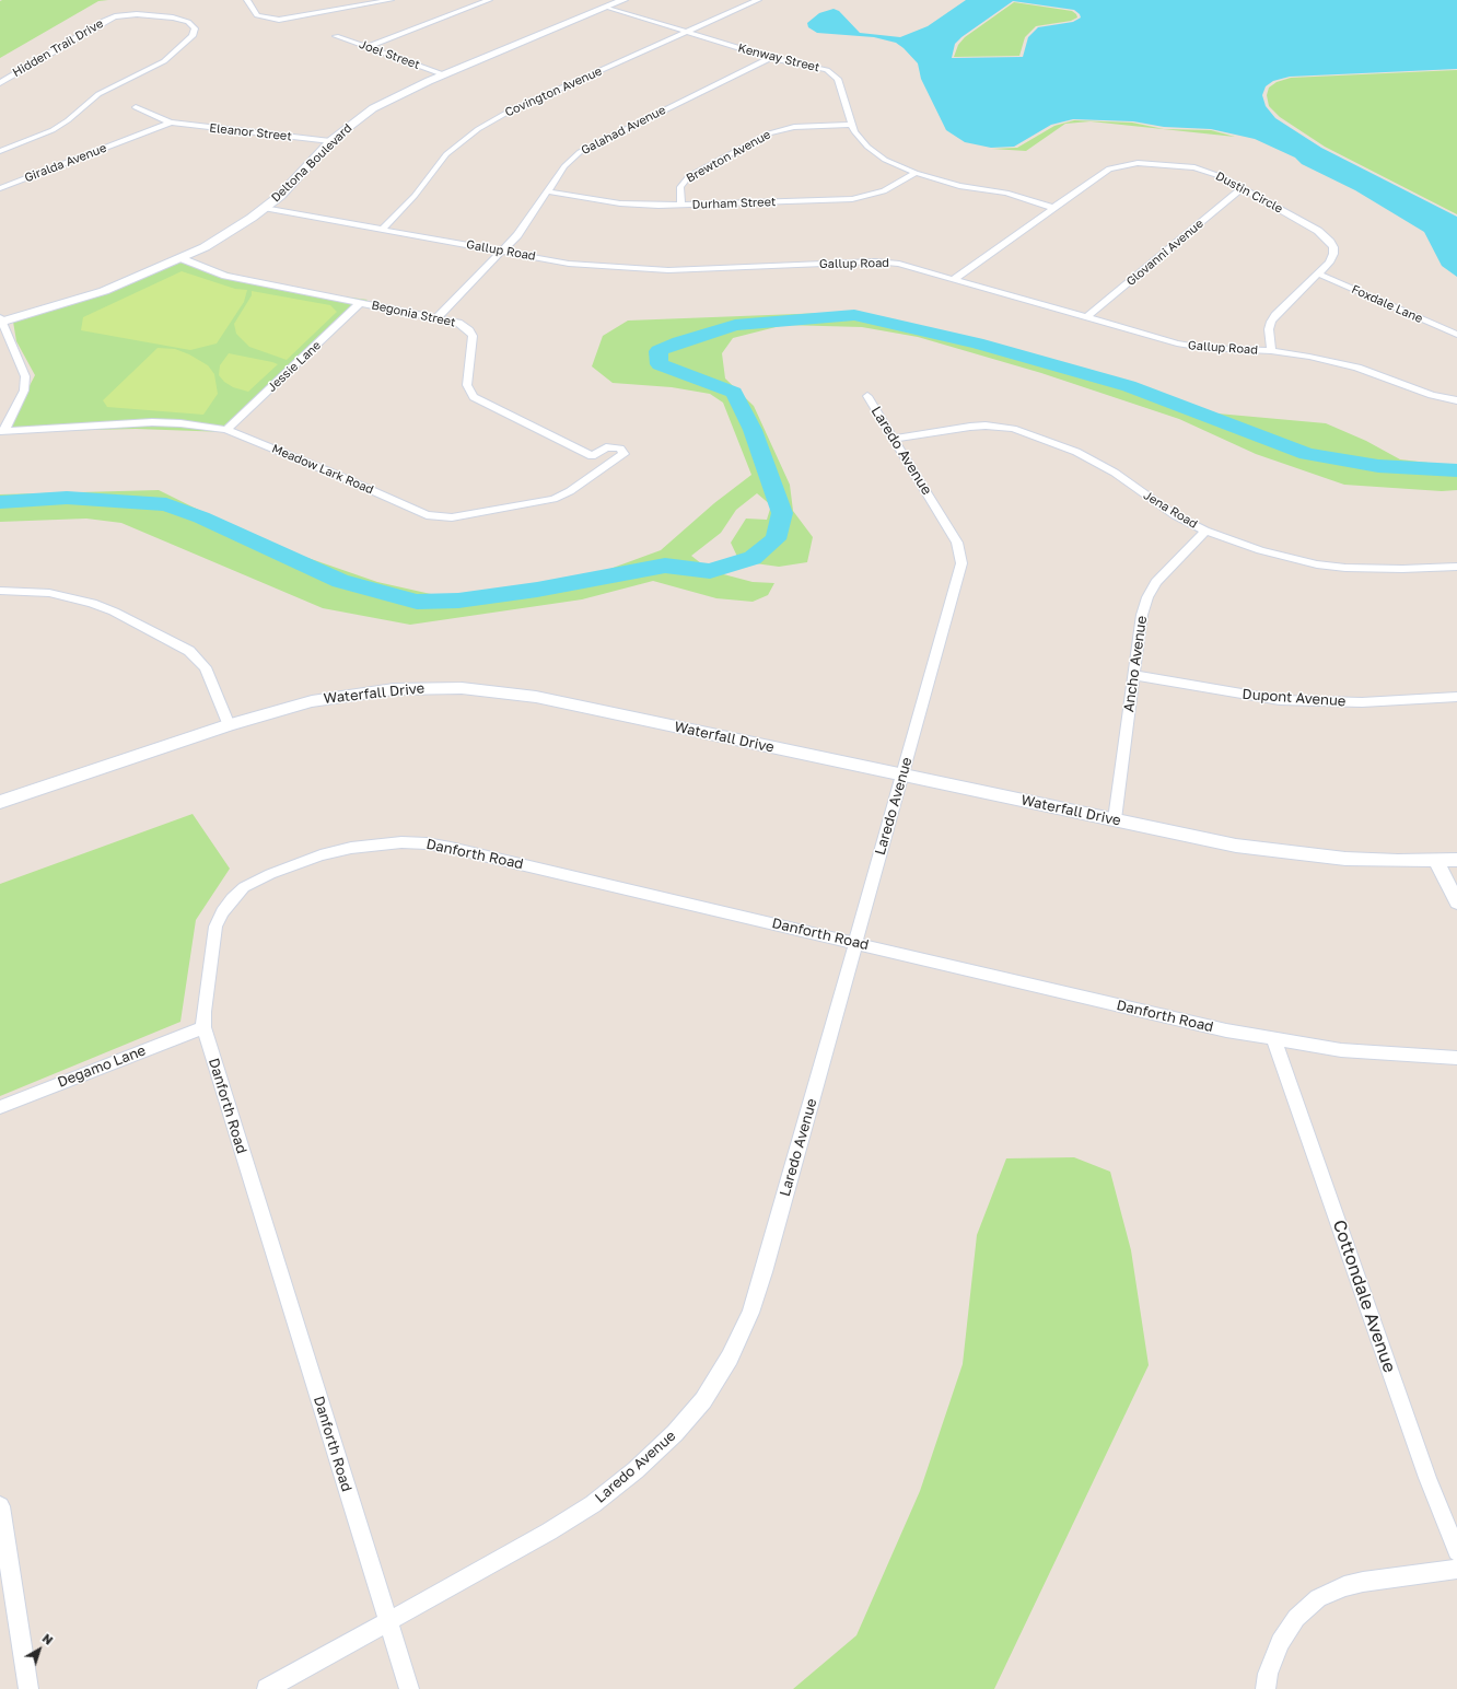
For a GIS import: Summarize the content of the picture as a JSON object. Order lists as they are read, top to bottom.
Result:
{
  "streets": {
    "main road": ["Deltona Boulevard"],
    "street": [
      "Hidden Trail Drive",
      "Joel Street",
      "Kenway Street",
      "Covington Avenue",
      "Galahad Avenue",
      "Eleanor Street",
      "Brewton Avenue",
      "Giralda Avenue",
      "Dustin Circle",
      "Durham Street",
      "Gallup Road",
      "Glovanni Avenue",
      "Foxdale Lane",
      "Begonia Street",
      "Jessie Lane",
      "Laredo Avenue",
      "Meadow Lark Road",
      "Jena Road",
      "Ancho Avenue",
      "Waterfall Drive",
      "Dupont Avenue",
      "Danforth Road",
      "Degamo Lane",
      "Cottondale Avenue"
    ]
  },
  "crossings": [
    ["Joel Street", "Deltona Boulevard"],
    ["Kenway Street", "Covington Avenue"],
    ["Kenway Street", "Galahad Avenue"],
    ["Kenway Street", "Brewton Avenue"],
    ["Kenway Street", "Deltona Boulevard"],
    ["Kenway Street", "Dustin Circle"],
    ["Kenway Street", "Durham Street"],
    ["Covington Avenue", "Gallup Road"],
    ["Galahad Avenue", "Durham Street"],
    ["Galahad Avenue", "Gallup Road"],
    ["Galahad Avenue", "Begonia Street"],
    ["Eleanor Street", "Giralda Avenue"],
    ["Eleanor Street", "Deltona Boulevard"],
    ["Brewton Avenue", "Durham Street"],
    ["Deltona Boulevard", "Gallup Road"],
    ["Deltona Boulevard", "Begonia Street"],
    ["Dustin Circle", "Gallup Road"],
    ["Dustin Circle", "Glovanni Avenue"],
    ["Dustin Circle", "Foxdale Lane"],
    ["Gallup Road", "Glovanni Avenue"],
    ["Begonia Street", "Jessie Lane"],
    ["Begonia Street", "Meadow Lark Road"],
    ["Jessie Lane", "Meadow Lark Road"],
    ["Laredo Avenue", "Jena Road"],
    ["Laredo Avenue", "Waterfall Drive"],
    ["Laredo Avenue", "Danforth Road"],
    ["Jena Road", "Ancho Avenue"],
    ["Ancho Avenue", "Waterfall Drive"],
    ["Ancho Avenue", "Dupont Avenue"],
    ["Danforth Road", "Degamo Lane"],
    ["Danforth Road", "Cottondale Avenue"]
  ],
  "north": "top right"
}
